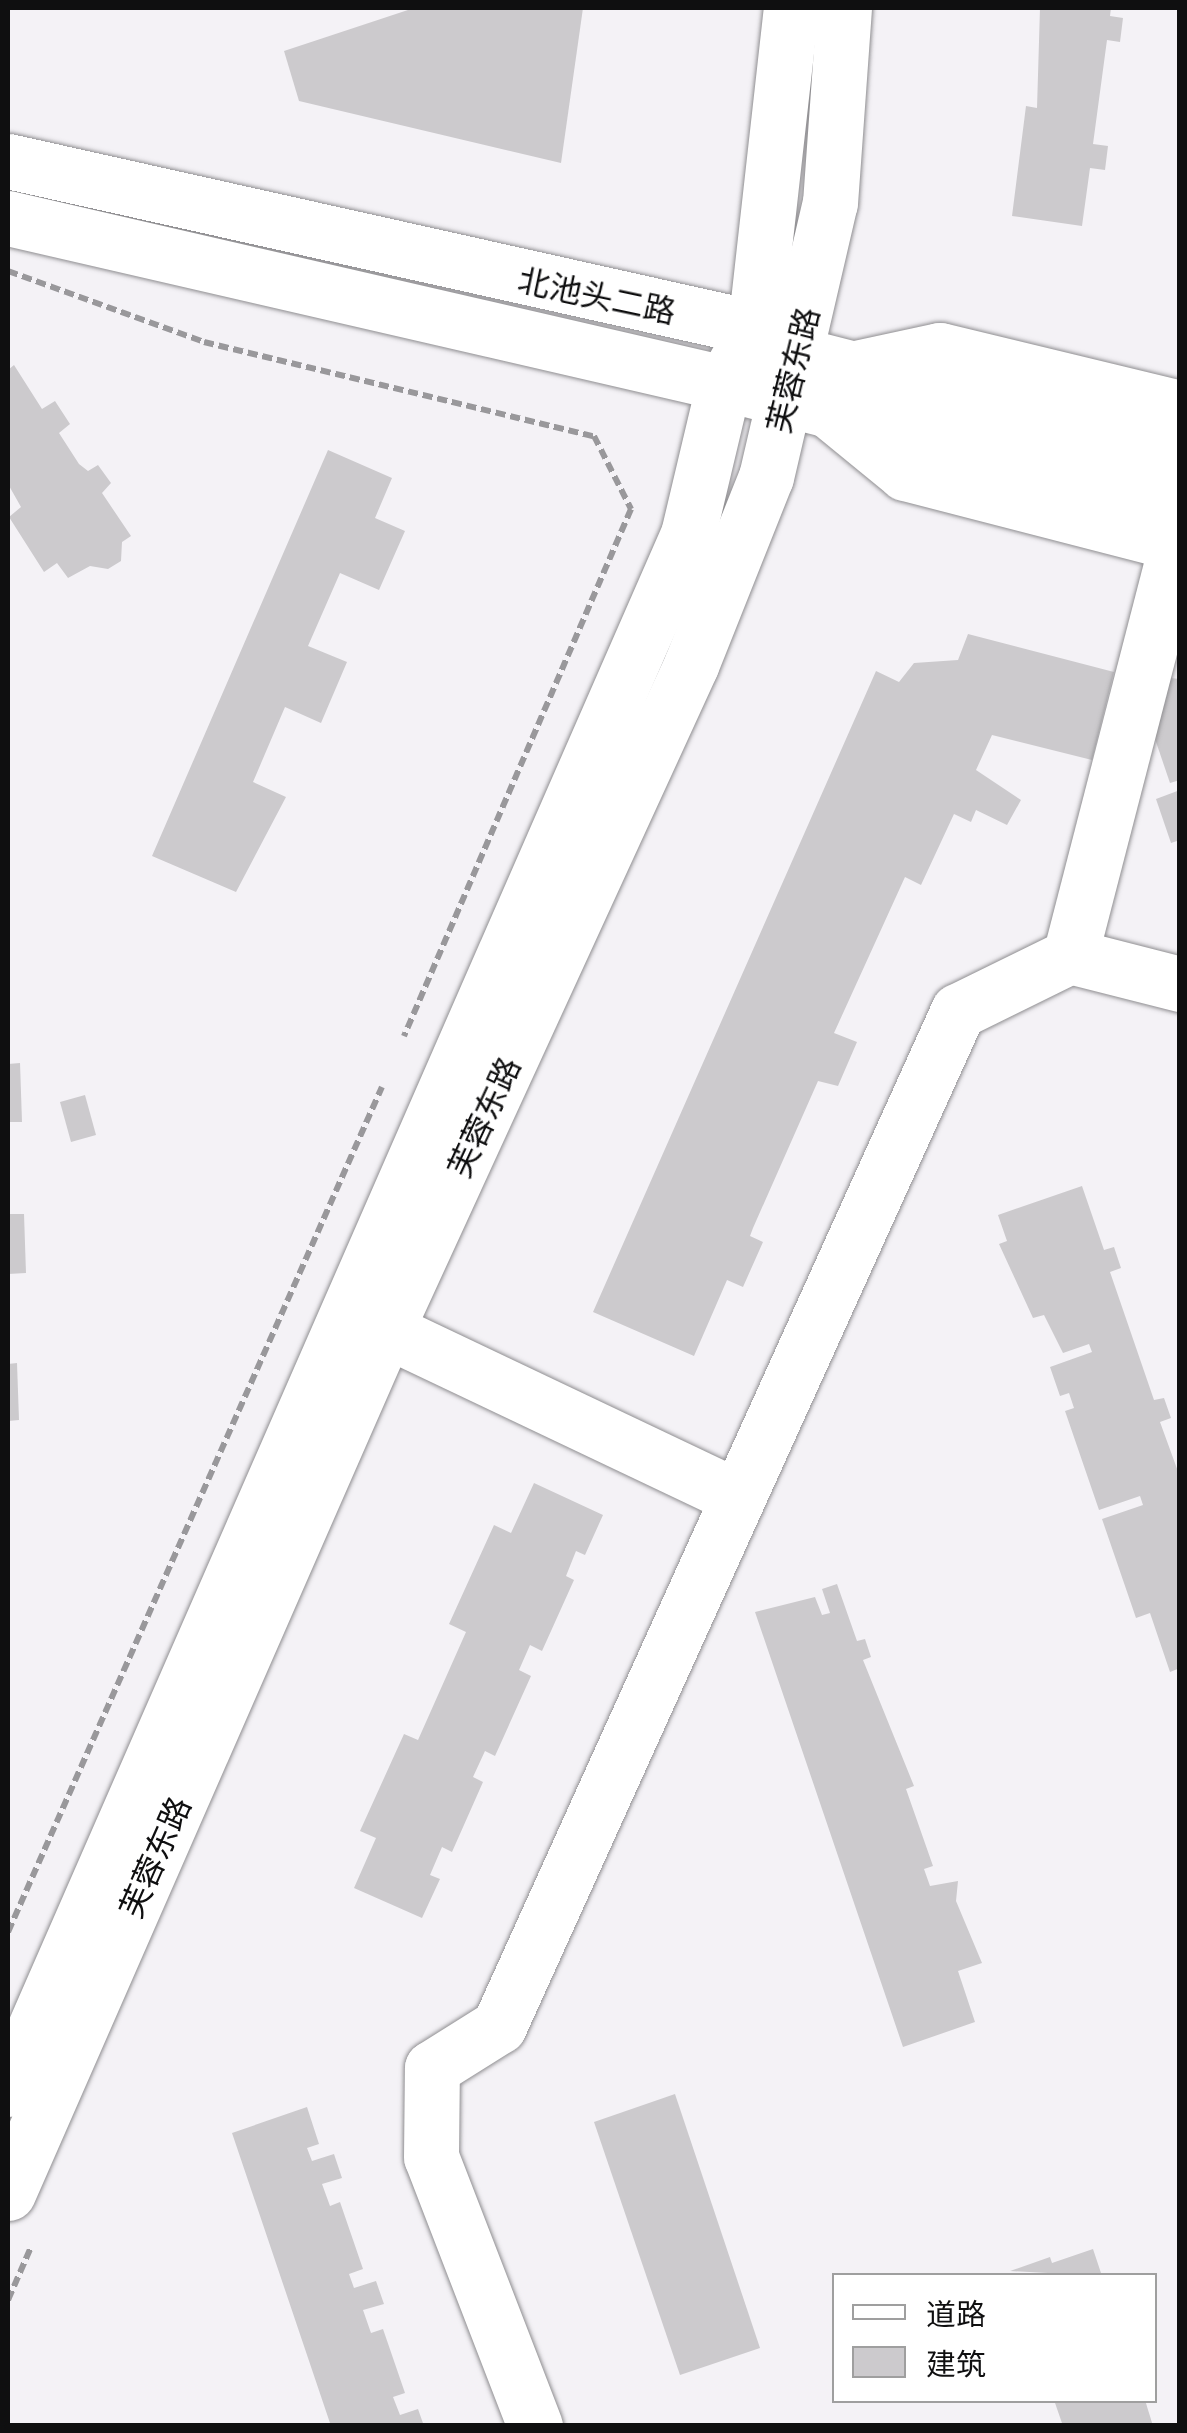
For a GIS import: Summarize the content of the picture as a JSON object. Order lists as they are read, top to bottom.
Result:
{
  "streets": {
    "main road": ["北池头二路", "芙蓉东路"]
  },
  "crossings": [
    ["北池头二路", "芙蓉东路"]
  ],
  "legend": ["道路", "建筑"]
}
